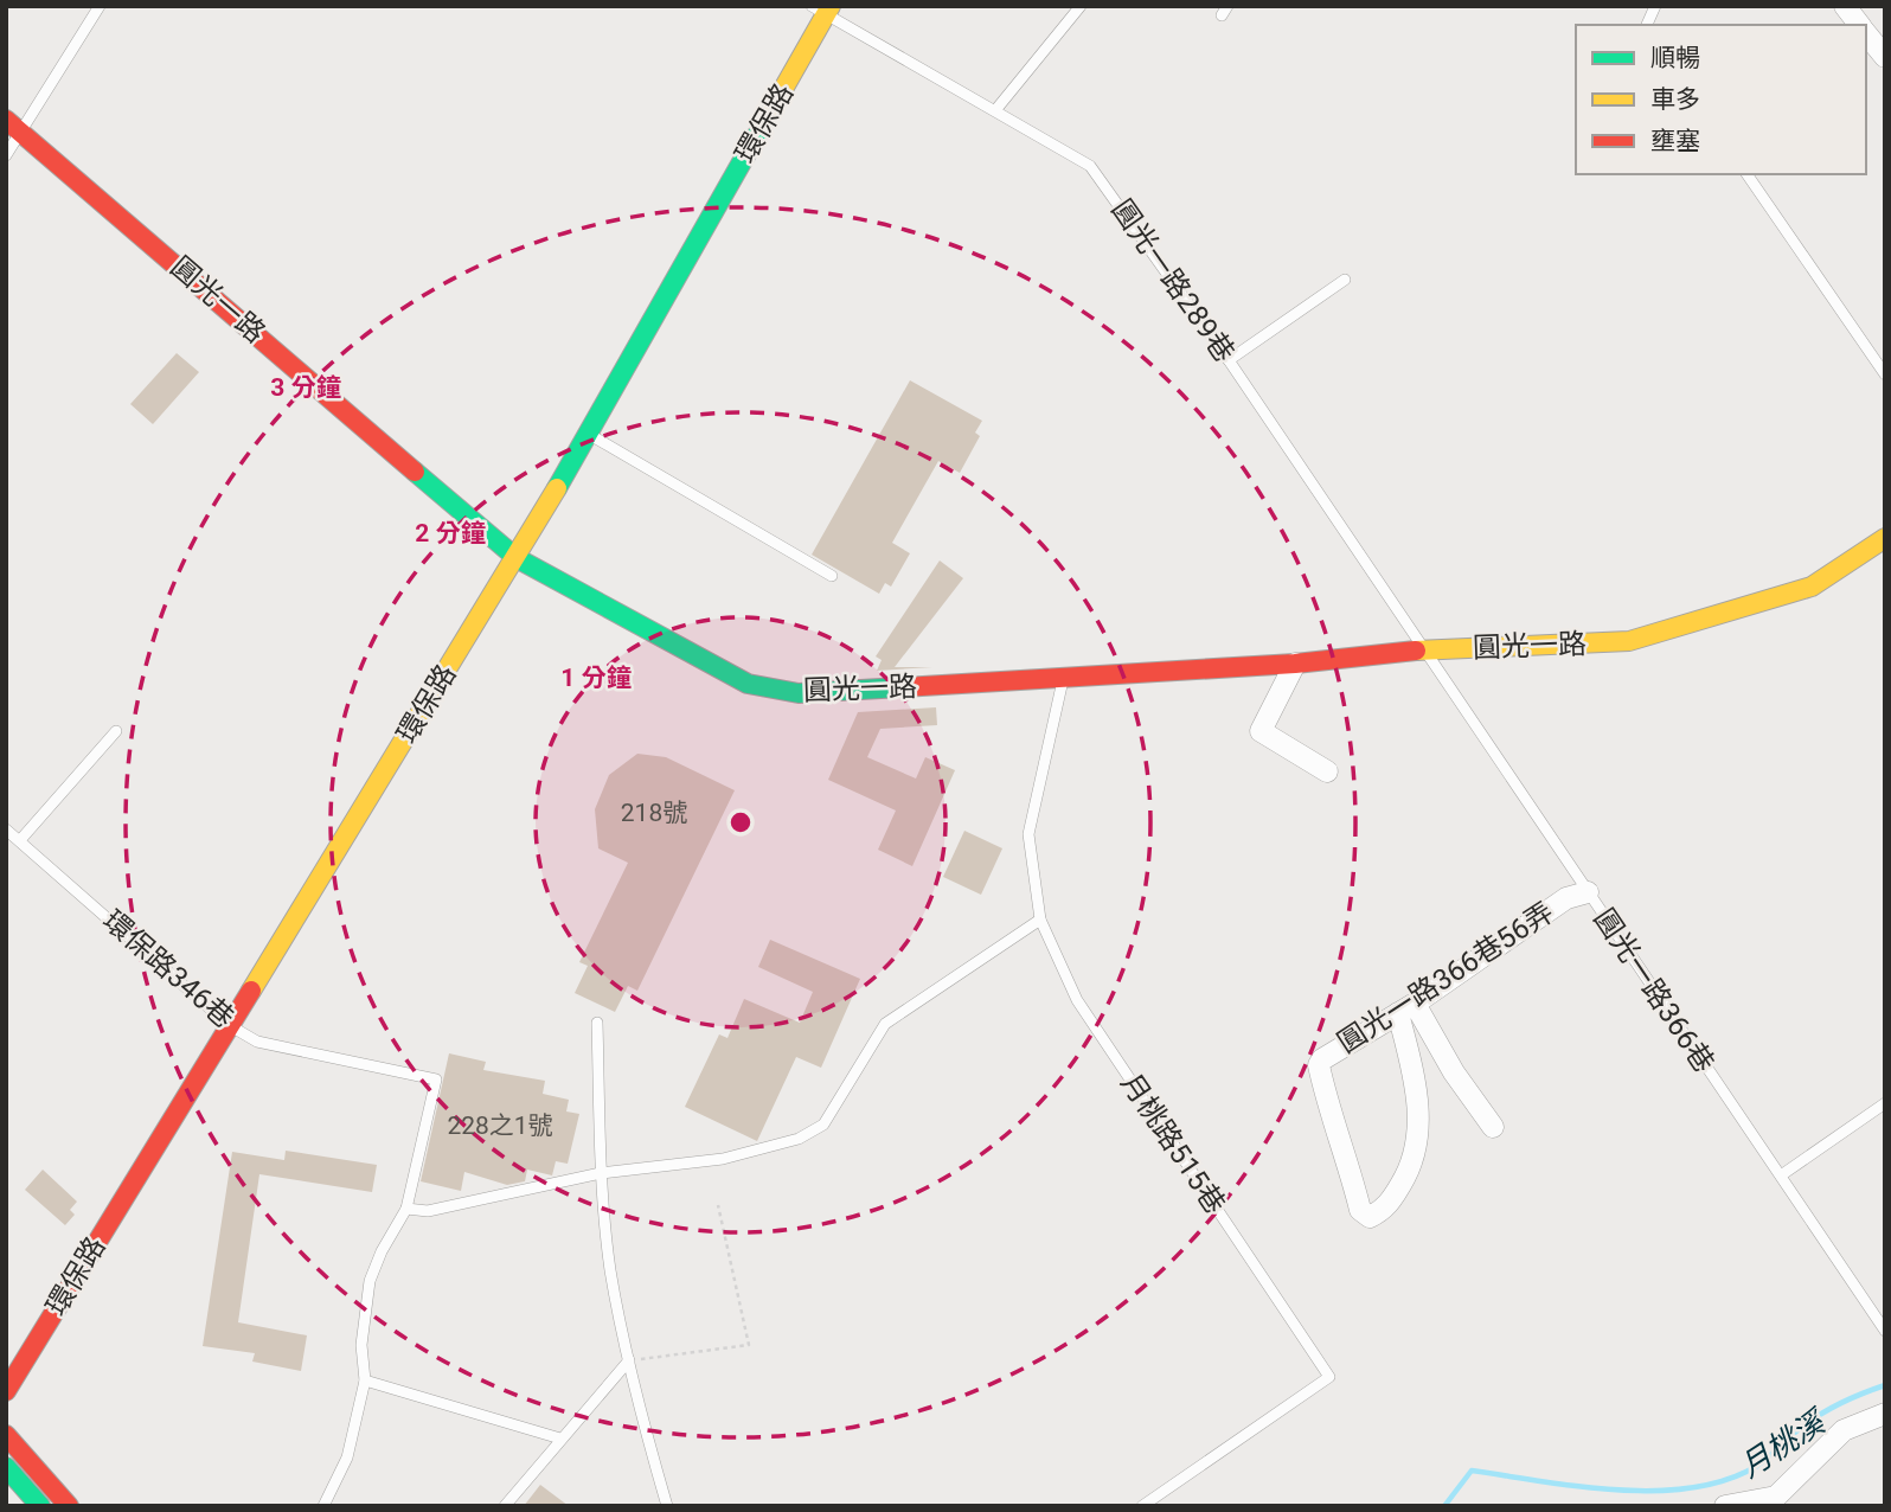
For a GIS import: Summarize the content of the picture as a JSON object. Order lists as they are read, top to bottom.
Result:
{
  "streets": {
    "street": ["環保路", "圓光一路", "圓光一路366巷56弄"],
    "lane": [
      "圓光一路289巷",
      "環保路346巷",
      "圓光一路366巷",
      "月桃路515巷"
    ]
  },
  "crossings": [
    ["環保路", "圓光一路289巷"],
    ["環保路", "圓光一路"],
    ["環保路", "環保路346巷"],
    ["圓光一路289巷", "圓光一路"],
    ["圓光一路289巷", "圓光一路366巷"],
    ["圓光一路", "圓光一路366巷"],
    ["圓光一路", "月桃路515巷"],
    ["圓光一路366巷56弄", "圓光一路366巷"]
  ],
  "water": ["月桃溪"],
  "house_numbers": ["218號", "228之1號"],
  "legend": ["順暢", "車多", "壅塞"],
  "rings": ["3 分鐘", "2 分鐘", "1 分鐘"]
}
